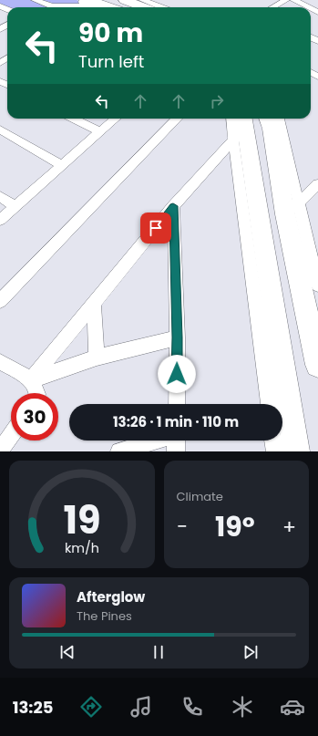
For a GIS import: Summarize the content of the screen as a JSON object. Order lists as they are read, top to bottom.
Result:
{
  "page": {
    "turn": ["90 m", "Turn left"],
    "limit": "30",
    "trip": "13:26 · 1 min · 110 m",
    "tile": "Climate",
    "heat": ["−", "19°", "+"],
    "song": ["Afterglow", "The Pines"],
    "tabs": "13:25",
    "gauge": ["19", "km/h"]
  }
}
